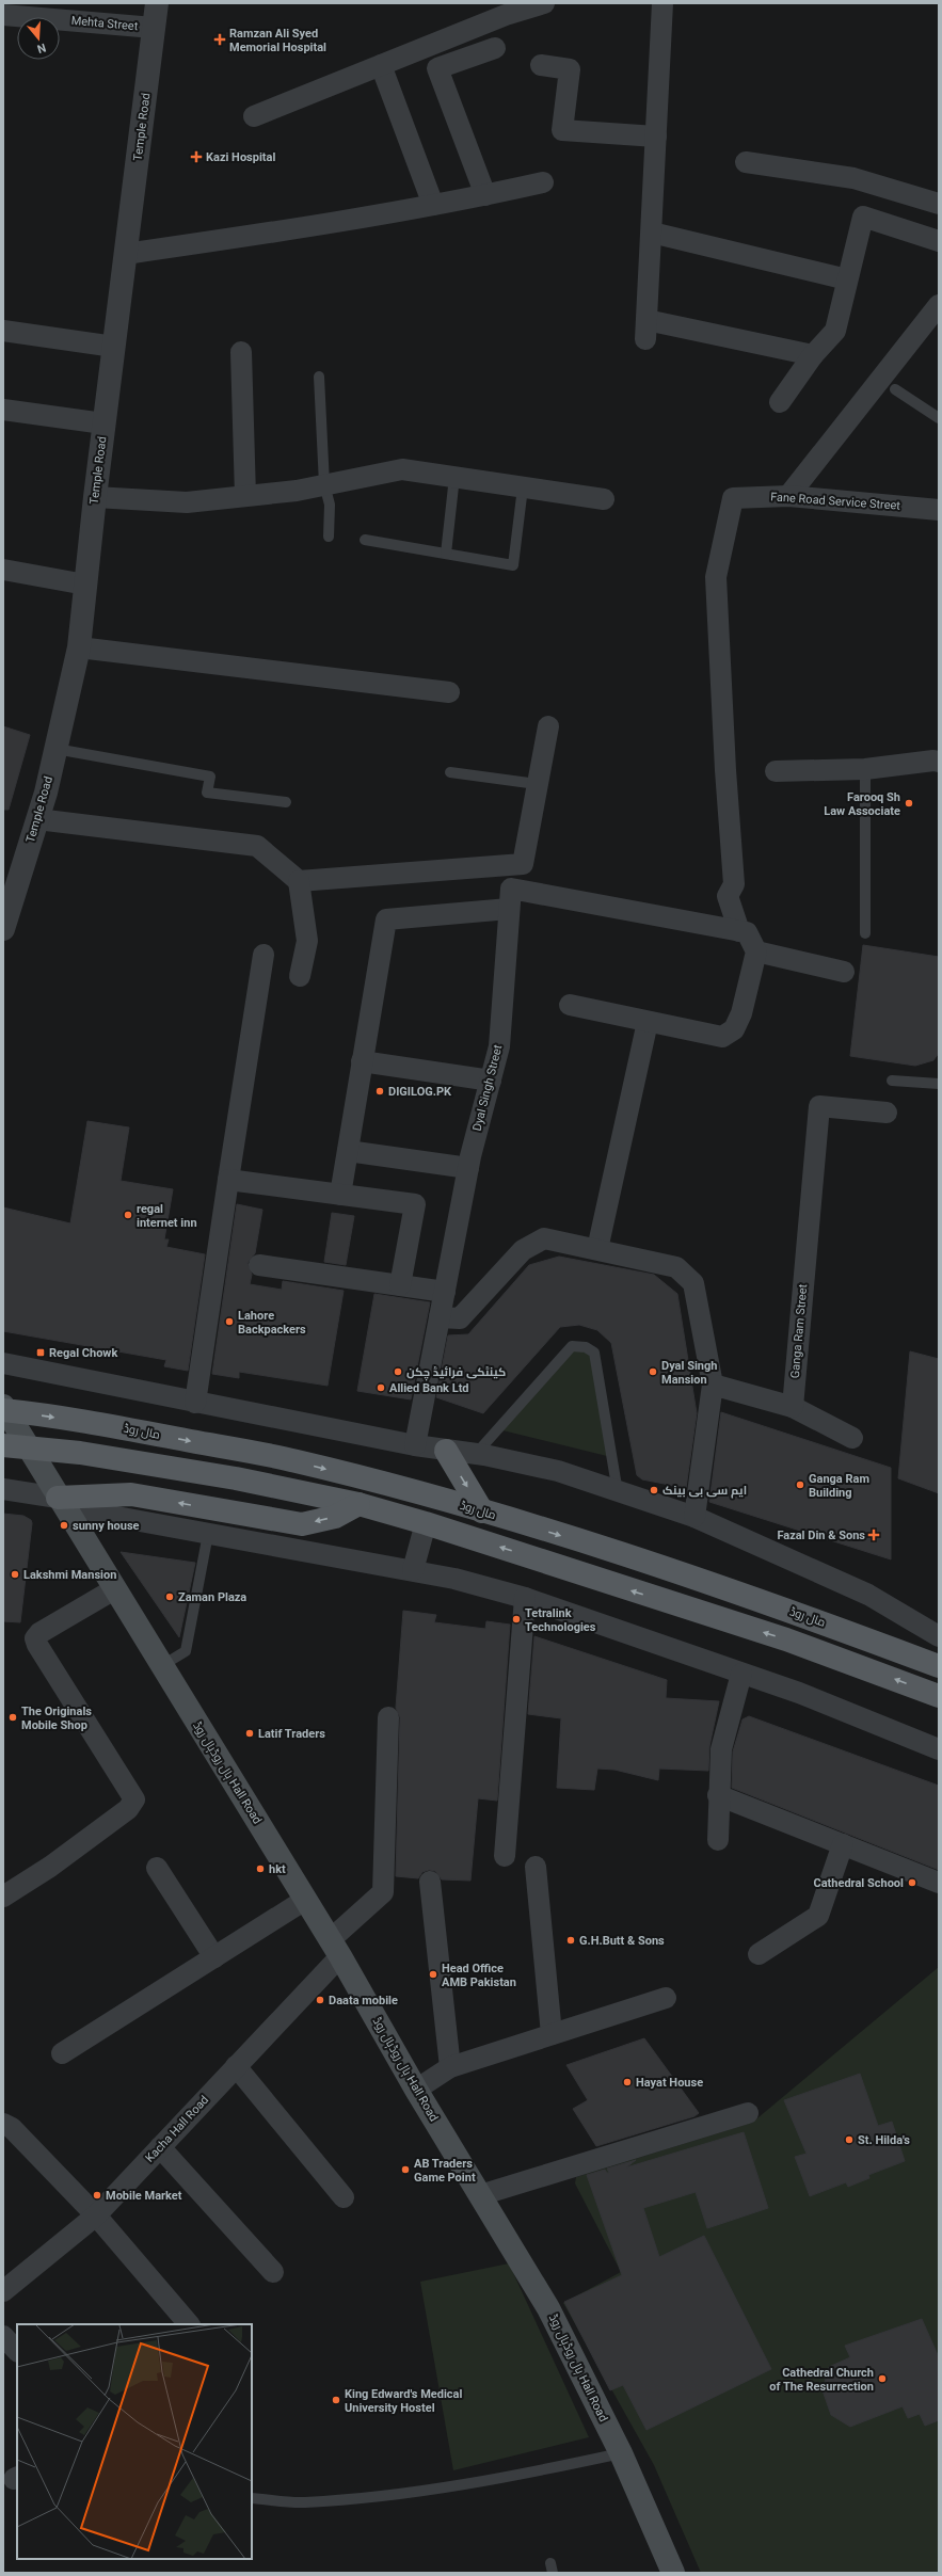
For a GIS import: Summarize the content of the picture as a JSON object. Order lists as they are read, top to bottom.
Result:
{
  "streets": {
    "main road": ["مال روڈ", "ہال روڈہال روڈ Hall Road"],
    "street": [
      "Mehta Street",
      "Temple Road",
      "Fane Road Service Street",
      "Dyal Singh Street",
      "Ganga Ram Street",
      "Kacha Hall Road"
    ]
  },
  "crossings": [
    ["Mehta Street", "Temple Road"],
    ["Fane Road Service Street", "Dyal Singh Street"],
    ["مال روڈ", "ہال روڈہال روڈ Hall Road"],
    ["ہال روڈہال روڈ Hall Road", "Kacha Hall Road"]
  ],
  "places": {
    "health": ["Ramzan Ali Syed Memorial Hospital", "Kazi Hospital", "Fazal Din & Sons"],
    "other": [
      "Farooq Sh Law Associate",
      "DIGILOG.PK",
      "regal internet inn",
      "Lahore Backpackers",
      "کینٹکی فرائیڈ چکن",
      "Dyal Singh Mansion",
      "Allied Bank Ltd",
      "Ganga Ram Building",
      "ایم سی بی بینک",
      "sunny house",
      "Lakshmi Mansion",
      "Zaman Plaza",
      "Tetralink Technologies",
      "The Originals Mobile Shop",
      "Latif Traders",
      "hkt",
      "Cathedral School",
      "G.H.Butt & Sons",
      "Head Office AMB Pakistan",
      "Daata mobile",
      "Hayat House",
      "St. Hilda's",
      "AB Traders Game Point",
      "Mobile Market",
      "Cathedral Church of The Resurrection",
      "King Edward's Medical University Hostel"
    ],
    "transit": ["Regal Chowk"]
  },
  "north": "bottom"
}
